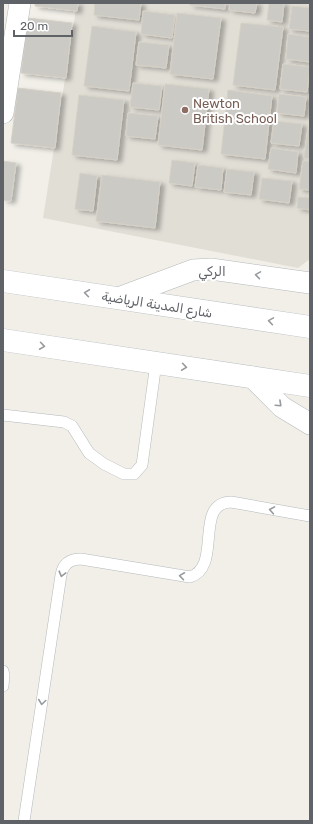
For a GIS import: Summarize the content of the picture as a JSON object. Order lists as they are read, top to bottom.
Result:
{
  "streets": {
    "main road": ["شارع المدينة الرياضية"],
    "street": ["الركي"]
  },
  "crossings": [
    ["الركي", "شارع المدينة الرياضية"]
  ],
  "one_way": ["الركي"],
  "places": ["Newton British School"],
  "scale_bar": "20 m"
}
